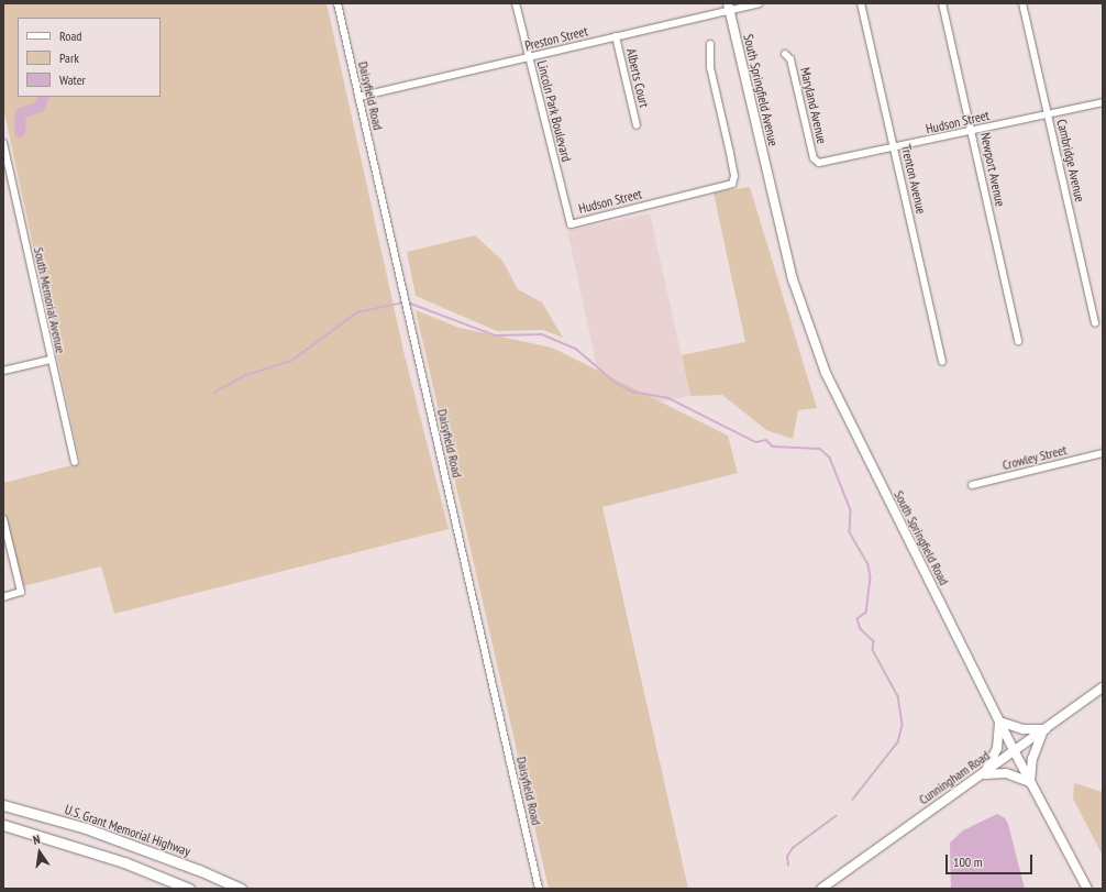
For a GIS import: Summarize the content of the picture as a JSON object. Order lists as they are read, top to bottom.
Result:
{
  "streets": {
    "highway": ["U.S. Grant Memorial Highway"],
    "main road": ["South Springfield Avenue", "South Springfield Road", "Cunningham Road"],
    "street": [
      "Preston Street",
      "Alberts Court",
      "Daisyfield Road",
      "Maryland Avenue",
      "Lincoln Park Boulevard",
      "Hudson Street",
      "Cambridge Avenue",
      "Newport Avenue",
      "Trenton Avenue",
      "South Memorial Avenue",
      "Crowley Street"
    ]
  },
  "crossings": [
    ["Preston Street", "Alberts Court"],
    ["Preston Street", "South Springfield Avenue"],
    ["Preston Street", "Daisyfield Road"],
    ["Preston Street", "Lincoln Park Boulevard"],
    ["South Springfield Avenue", "South Springfield Road"],
    ["Maryland Avenue", "Hudson Street"],
    ["Lincoln Park Boulevard", "Hudson Street"],
    ["Hudson Street", "Cambridge Avenue"],
    ["Hudson Street", "Newport Avenue"],
    ["Hudson Street", "Trenton Avenue"],
    ["South Springfield Road", "Cunningham Road"]
  ],
  "legend": ["Road", "Park", "Water"],
  "scale_bar": "100 m",
  "north": "top"
}
